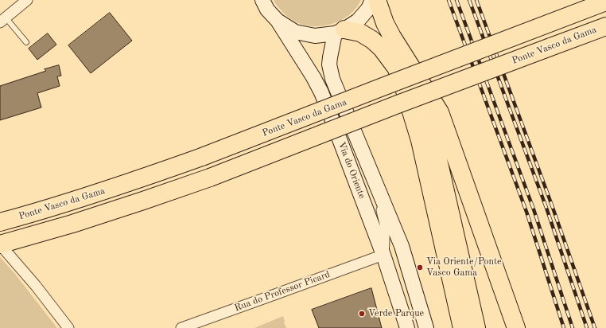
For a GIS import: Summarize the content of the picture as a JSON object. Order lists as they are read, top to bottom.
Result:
{
  "streets": {
    "highway": ["Ponte Vasco da Gama"],
    "street": ["Via do Oriente", "Rua do Professor Picard"]
  },
  "crossings": [
    ["Via do Oriente", "Rua do Professor Picard"]
  ],
  "places": ["Via Oriente/Ponte Vasco Gama", "Verde Parque"]
}
